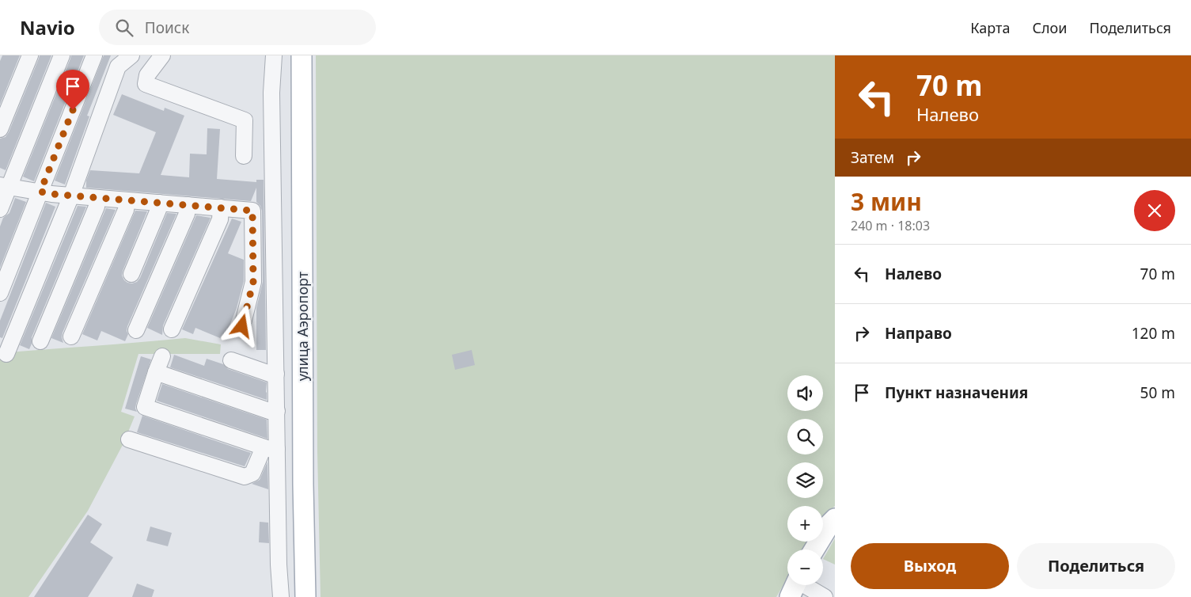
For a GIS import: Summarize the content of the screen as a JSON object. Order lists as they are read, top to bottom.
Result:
{
  "streets": {
    "main road": ["улица Аэропорт"]
  },
  "page": {
    "header": "Navio",
    "search": "Поиск",
    "nav": ["Карта", "Слои", "Поделиться"],
    "turn": ["70 m", "Налево"],
    "then": "Затем",
    "heading": ["3 мин", "240 m · 18:03"],
    "list": [
      {
        "name": "Налево",
        "value": "70 m"
      },
      {
        "name": "Направо",
        "value": "120 m"
      },
      {
        "name": "Пункт назначения",
        "value": "50 m"
      }
    ],
    "map_buttons": ["+", "−"],
    "buttons": ["Выход", "Поделиться"]
  }
}
